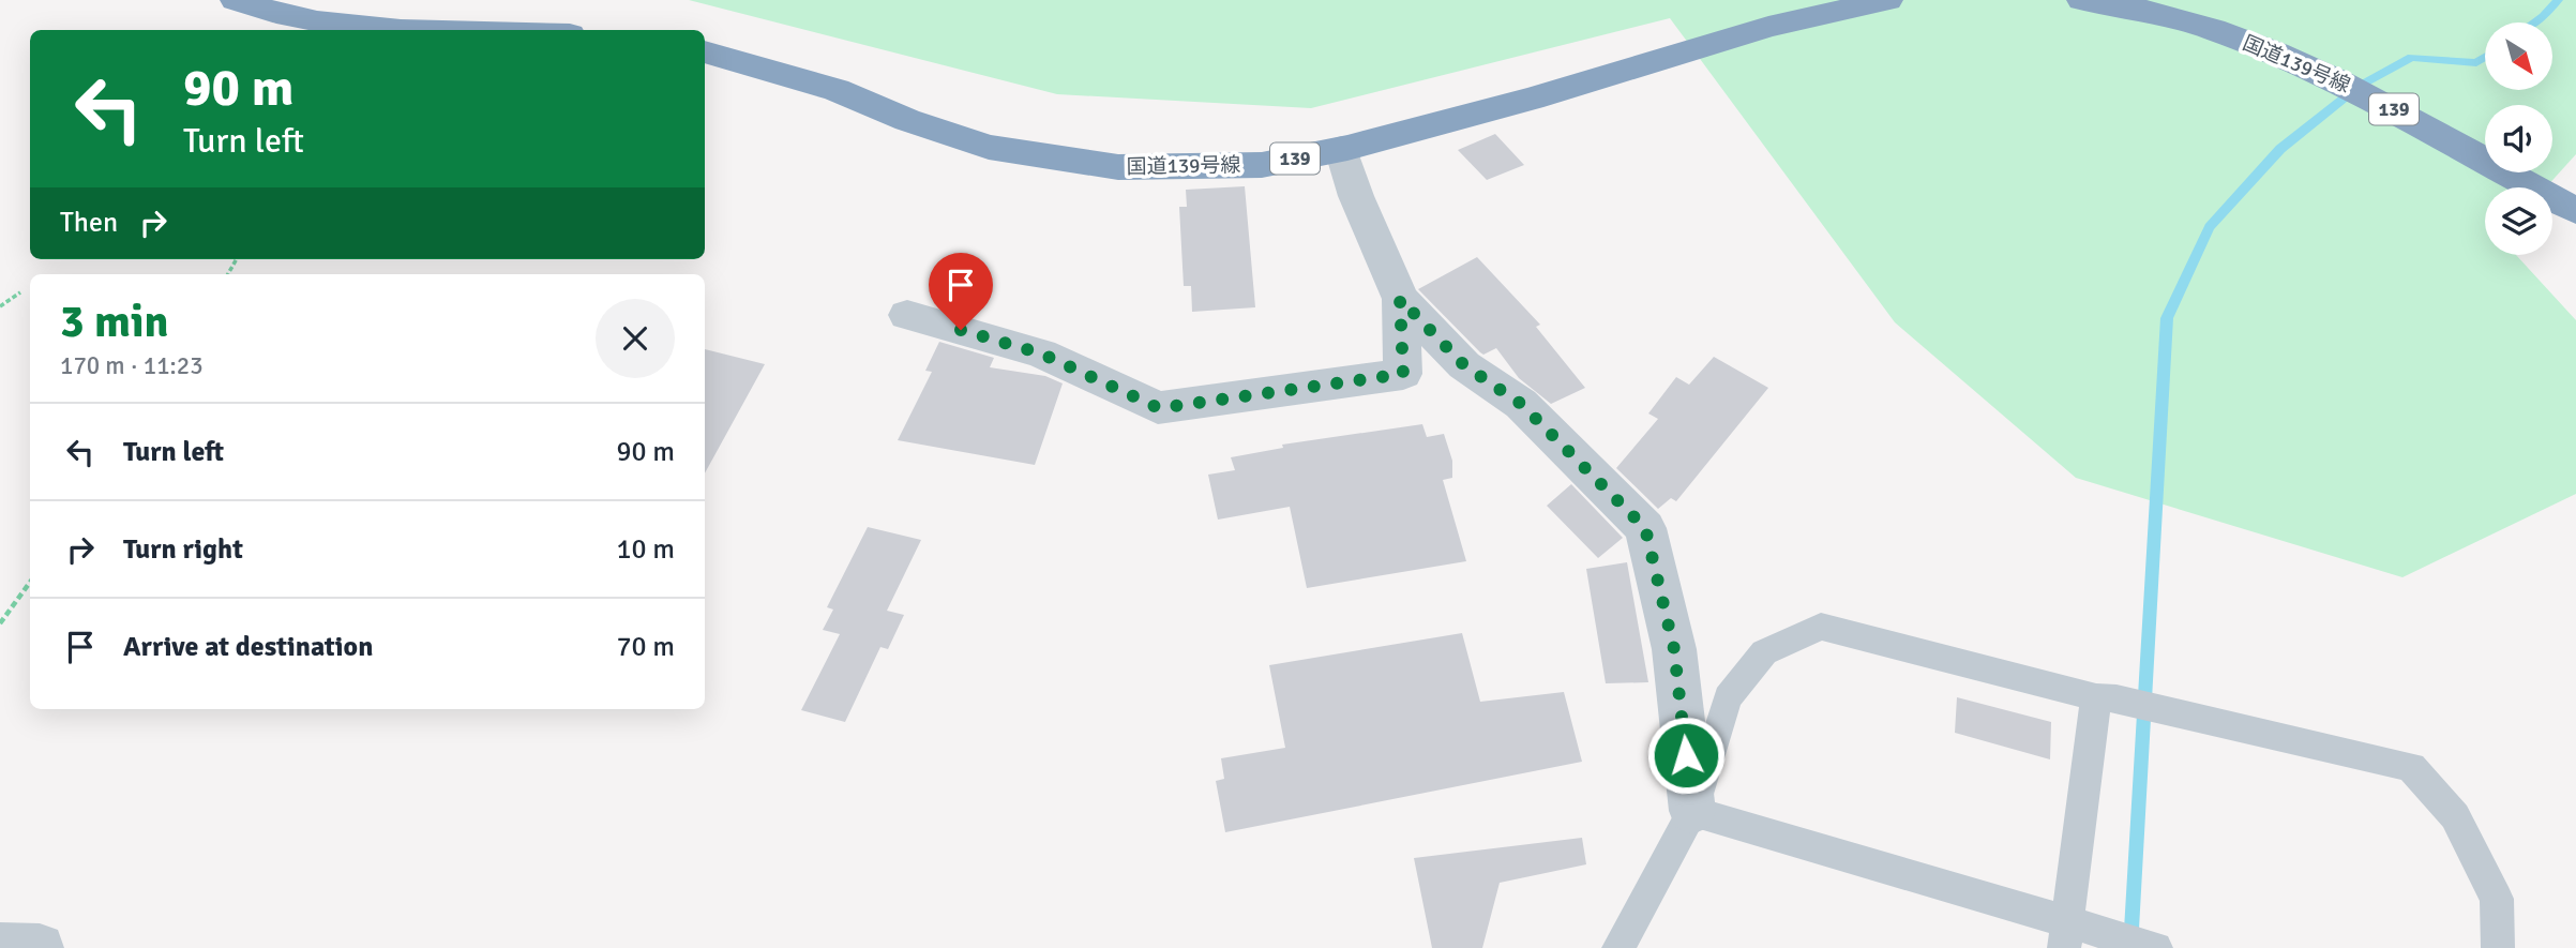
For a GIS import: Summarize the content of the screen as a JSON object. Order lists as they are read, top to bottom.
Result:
{
  "streets": {
    "highway": ["国道139号線", "139"]
  },
  "north": "bottom right",
  "page": {
    "turn": ["90 m", "Turn left"],
    "then": "Then",
    "heading": ["3 min", "170 m · 11:23"],
    "list": [
      {
        "name": "Turn left",
        "value": "90 m"
      },
      {
        "name": "Turn right",
        "value": "10 m"
      },
      {
        "name": "Arrive at destination",
        "value": "70 m"
      }
    ]
  }
}
